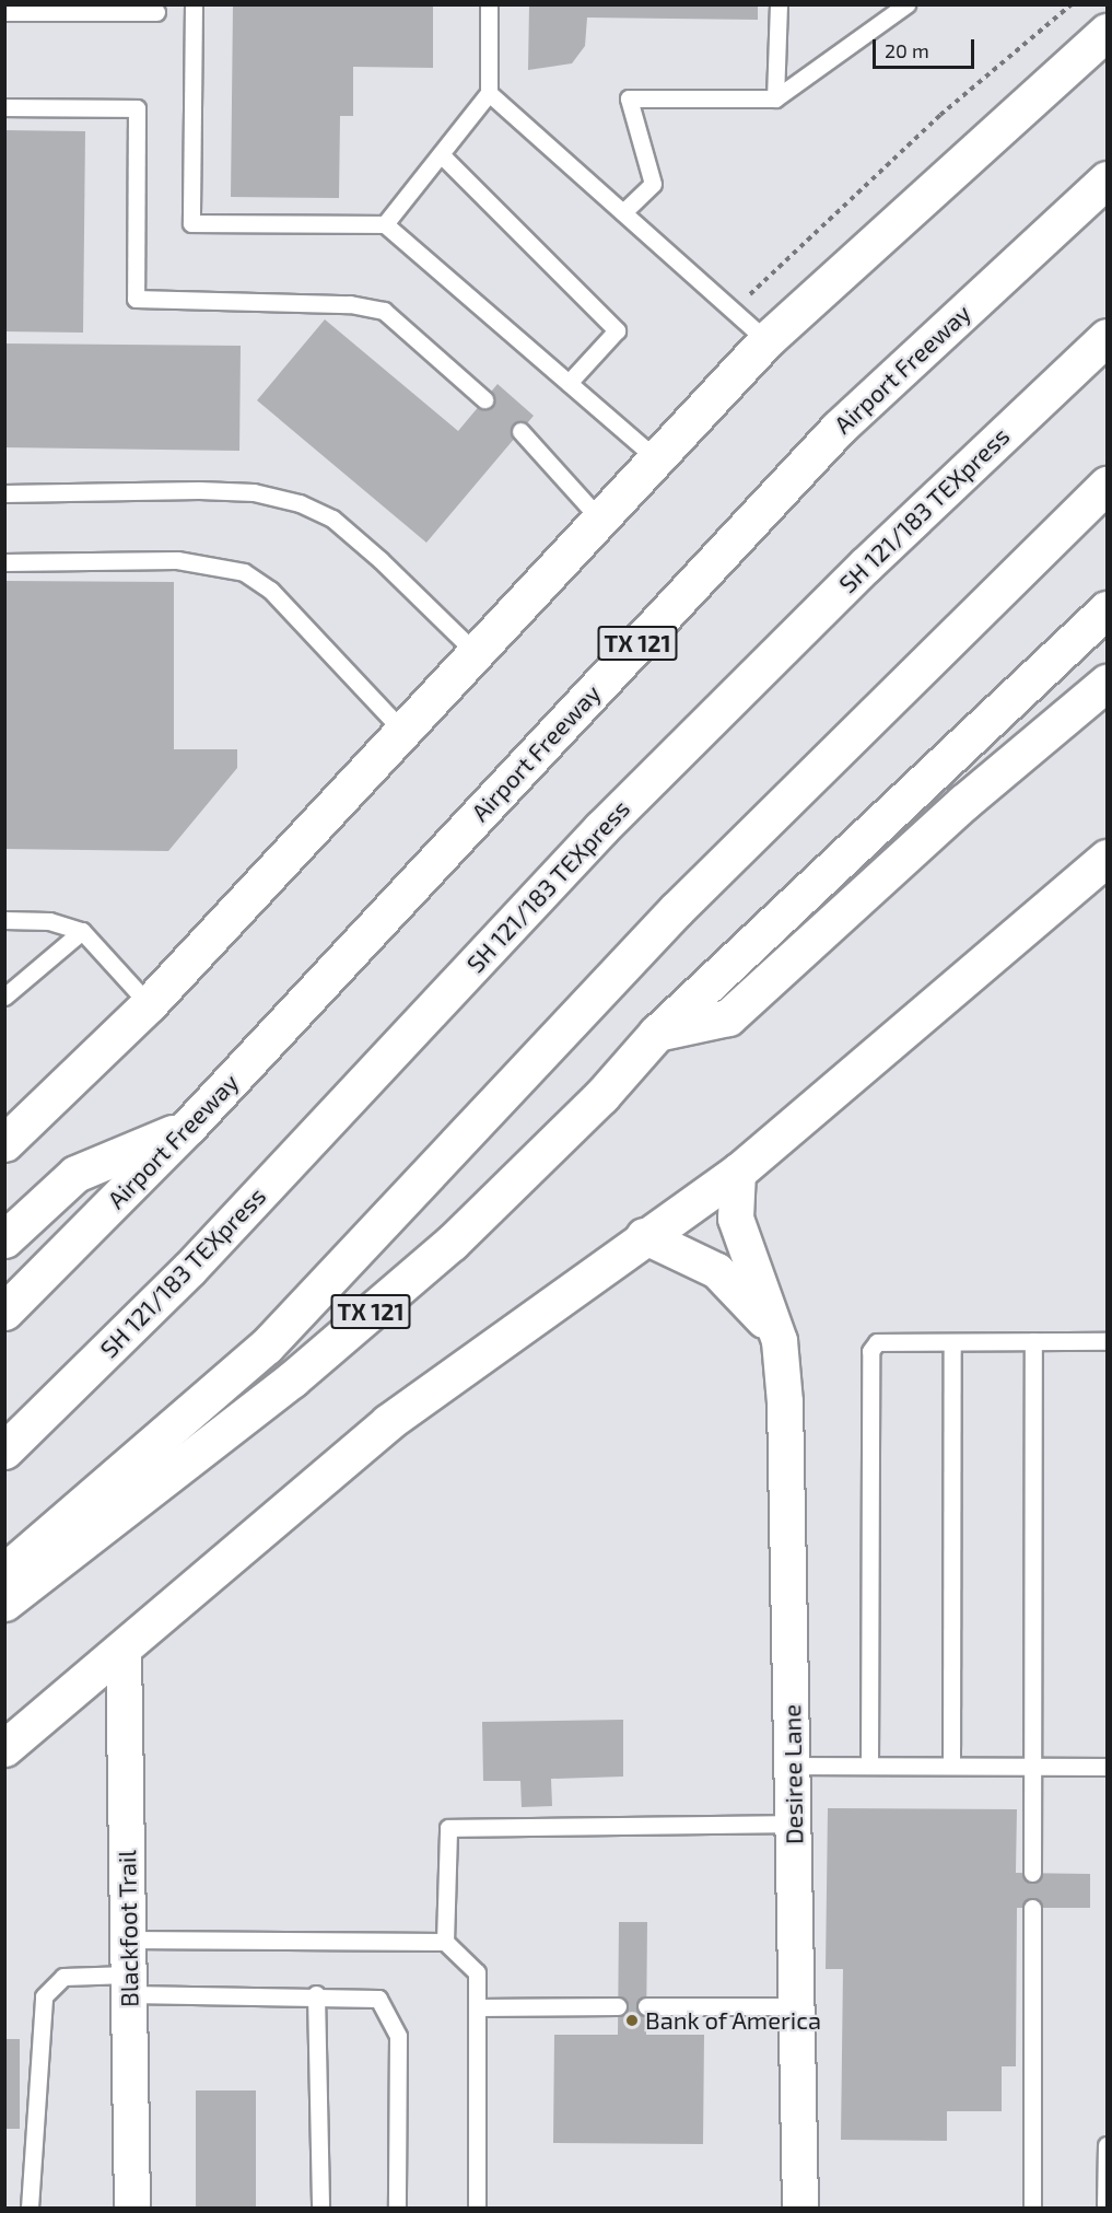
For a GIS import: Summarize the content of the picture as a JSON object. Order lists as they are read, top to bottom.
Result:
{
  "streets": {
    "main road": ["Airport Freeway", "SH 121/183 TEXpress", "TX 121"],
    "street": ["Desiree Lane", "Blackfoot Trail"]
  },
  "places": ["Bank of America"],
  "scale_bar": "20 m"
}
